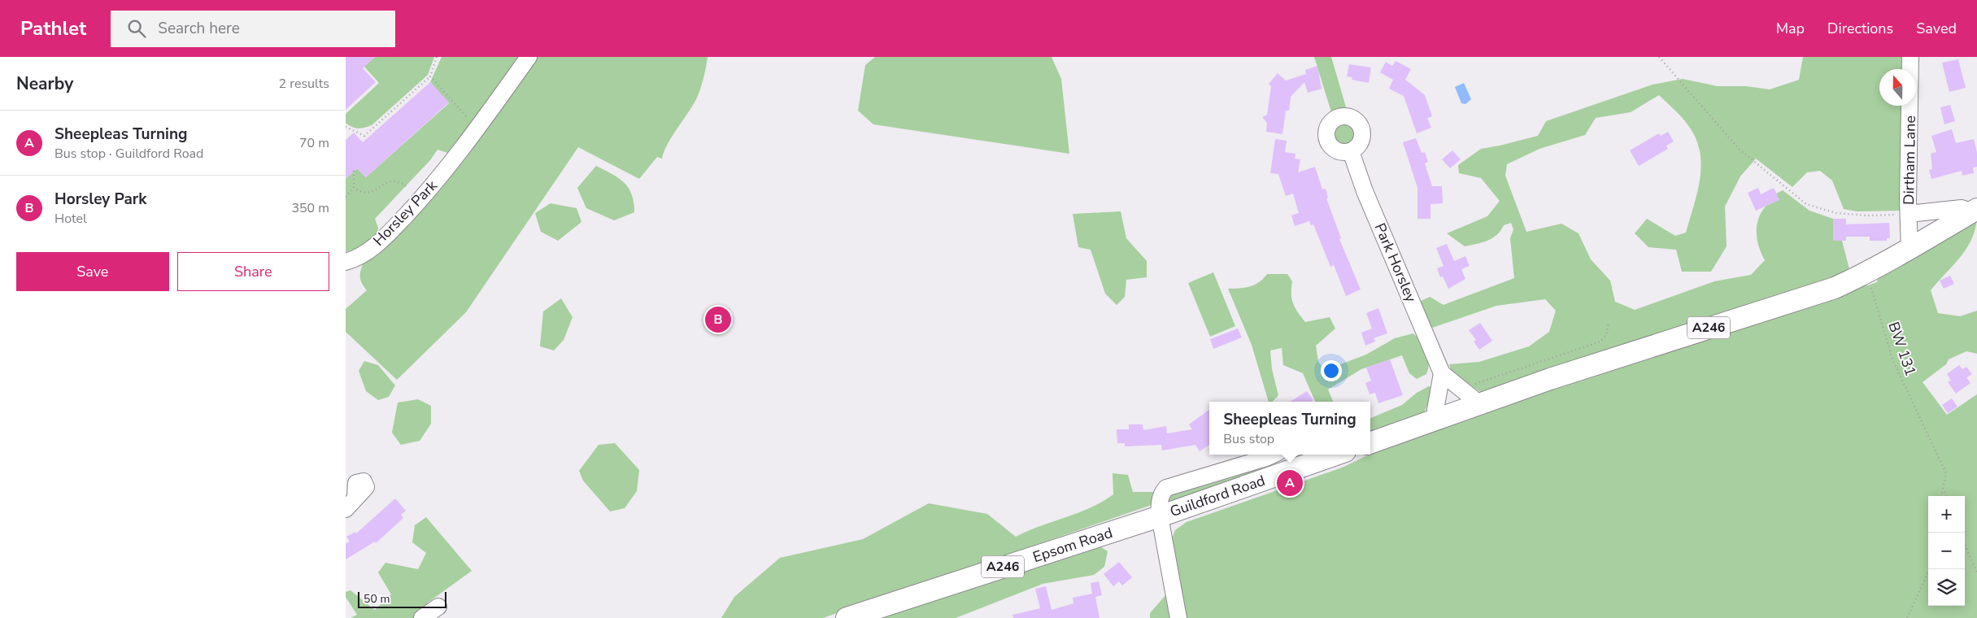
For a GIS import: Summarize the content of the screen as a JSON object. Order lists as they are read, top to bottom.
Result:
{
  "streets": {
    "main road": ["A246", "Guildford Road", "Epsom Road"],
    "street": ["Dirtham Lane", "Horsley Park", "Park Horsley"],
    "path": ["BW 131"]
  },
  "crossings": [
    ["Dirtham Lane", "A246"],
    ["Park Horsley", "A246"],
    ["A246", "BW 131"],
    ["Guildford Road", "Epsom Road"]
  ],
  "scale_bar": "50 m",
  "north": "top",
  "page": {
    "header": "Pathlet",
    "search": "Search here",
    "nav": ["Map", "Directions", "Saved"],
    "heading": ["Nearby", "2 results"],
    "list": [
      {
        "mark": "A",
        "name": "Sheepleas Turning",
        "note": "Bus stop · Guildford Road",
        "value": "70 m"
      },
      {
        "mark": "B",
        "name": "Horsley Park",
        "note": "Hotel",
        "value": "350 m"
      }
    ],
    "buttons": ["Save", "Share"],
    "pins": ["B", "A"],
    "popup": ["Sheepleas Turning", "Bus stop"],
    "map_buttons": ["+", "−"],
    "scale": "50 m"
  }
}
